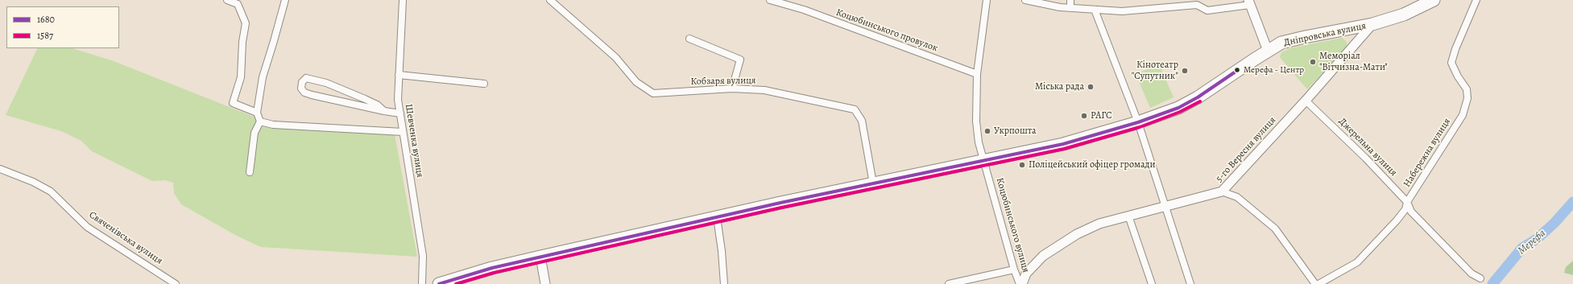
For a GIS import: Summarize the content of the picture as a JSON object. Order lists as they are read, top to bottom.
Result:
{
  "streets": {
    "highway": ["Дніпровська вулиця"],
    "street": [
      "Коцюбинського провулок",
      "Кобзаря вулиця",
      "Шевченка вулиця",
      "Джерельна вулиця",
      "5-го Вересня вулиця",
      "Набережна вулиця",
      "Коцюбинського вулиця",
      "Свяченівська вулиця"
    ]
  },
  "crossings": [
    ["Коцюбинського провулок", "Коцюбинського вулиця"],
    ["Дніпровська вулиця", "Кобзаря вулиця"],
    ["Дніпровська вулиця", "5-го Вересня вулиця"],
    ["Дніпровська вулиця", "Коцюбинського вулиця"],
    ["Джерельна вулиця", "5-го Вересня вулиця"],
    ["Джерельна вулиця", "Набережна вулиця"],
    ["5-го Вересня вулиця", "Коцюбинського вулиця"]
  ],
  "water": ["Мерефа"],
  "places": [
    "Меморіал \"Вітчизна-Мати\"",
    "Мерефа - Центр",
    "Кінотеатр \"Супутник\"",
    "Міська рада",
    "РАГС",
    "Укрпошта",
    "Поліцейський офіцер громади"
  ],
  "lines": ["transit line 1680", "transit line 1587"],
  "legend": ["1680", "1587"]
}
